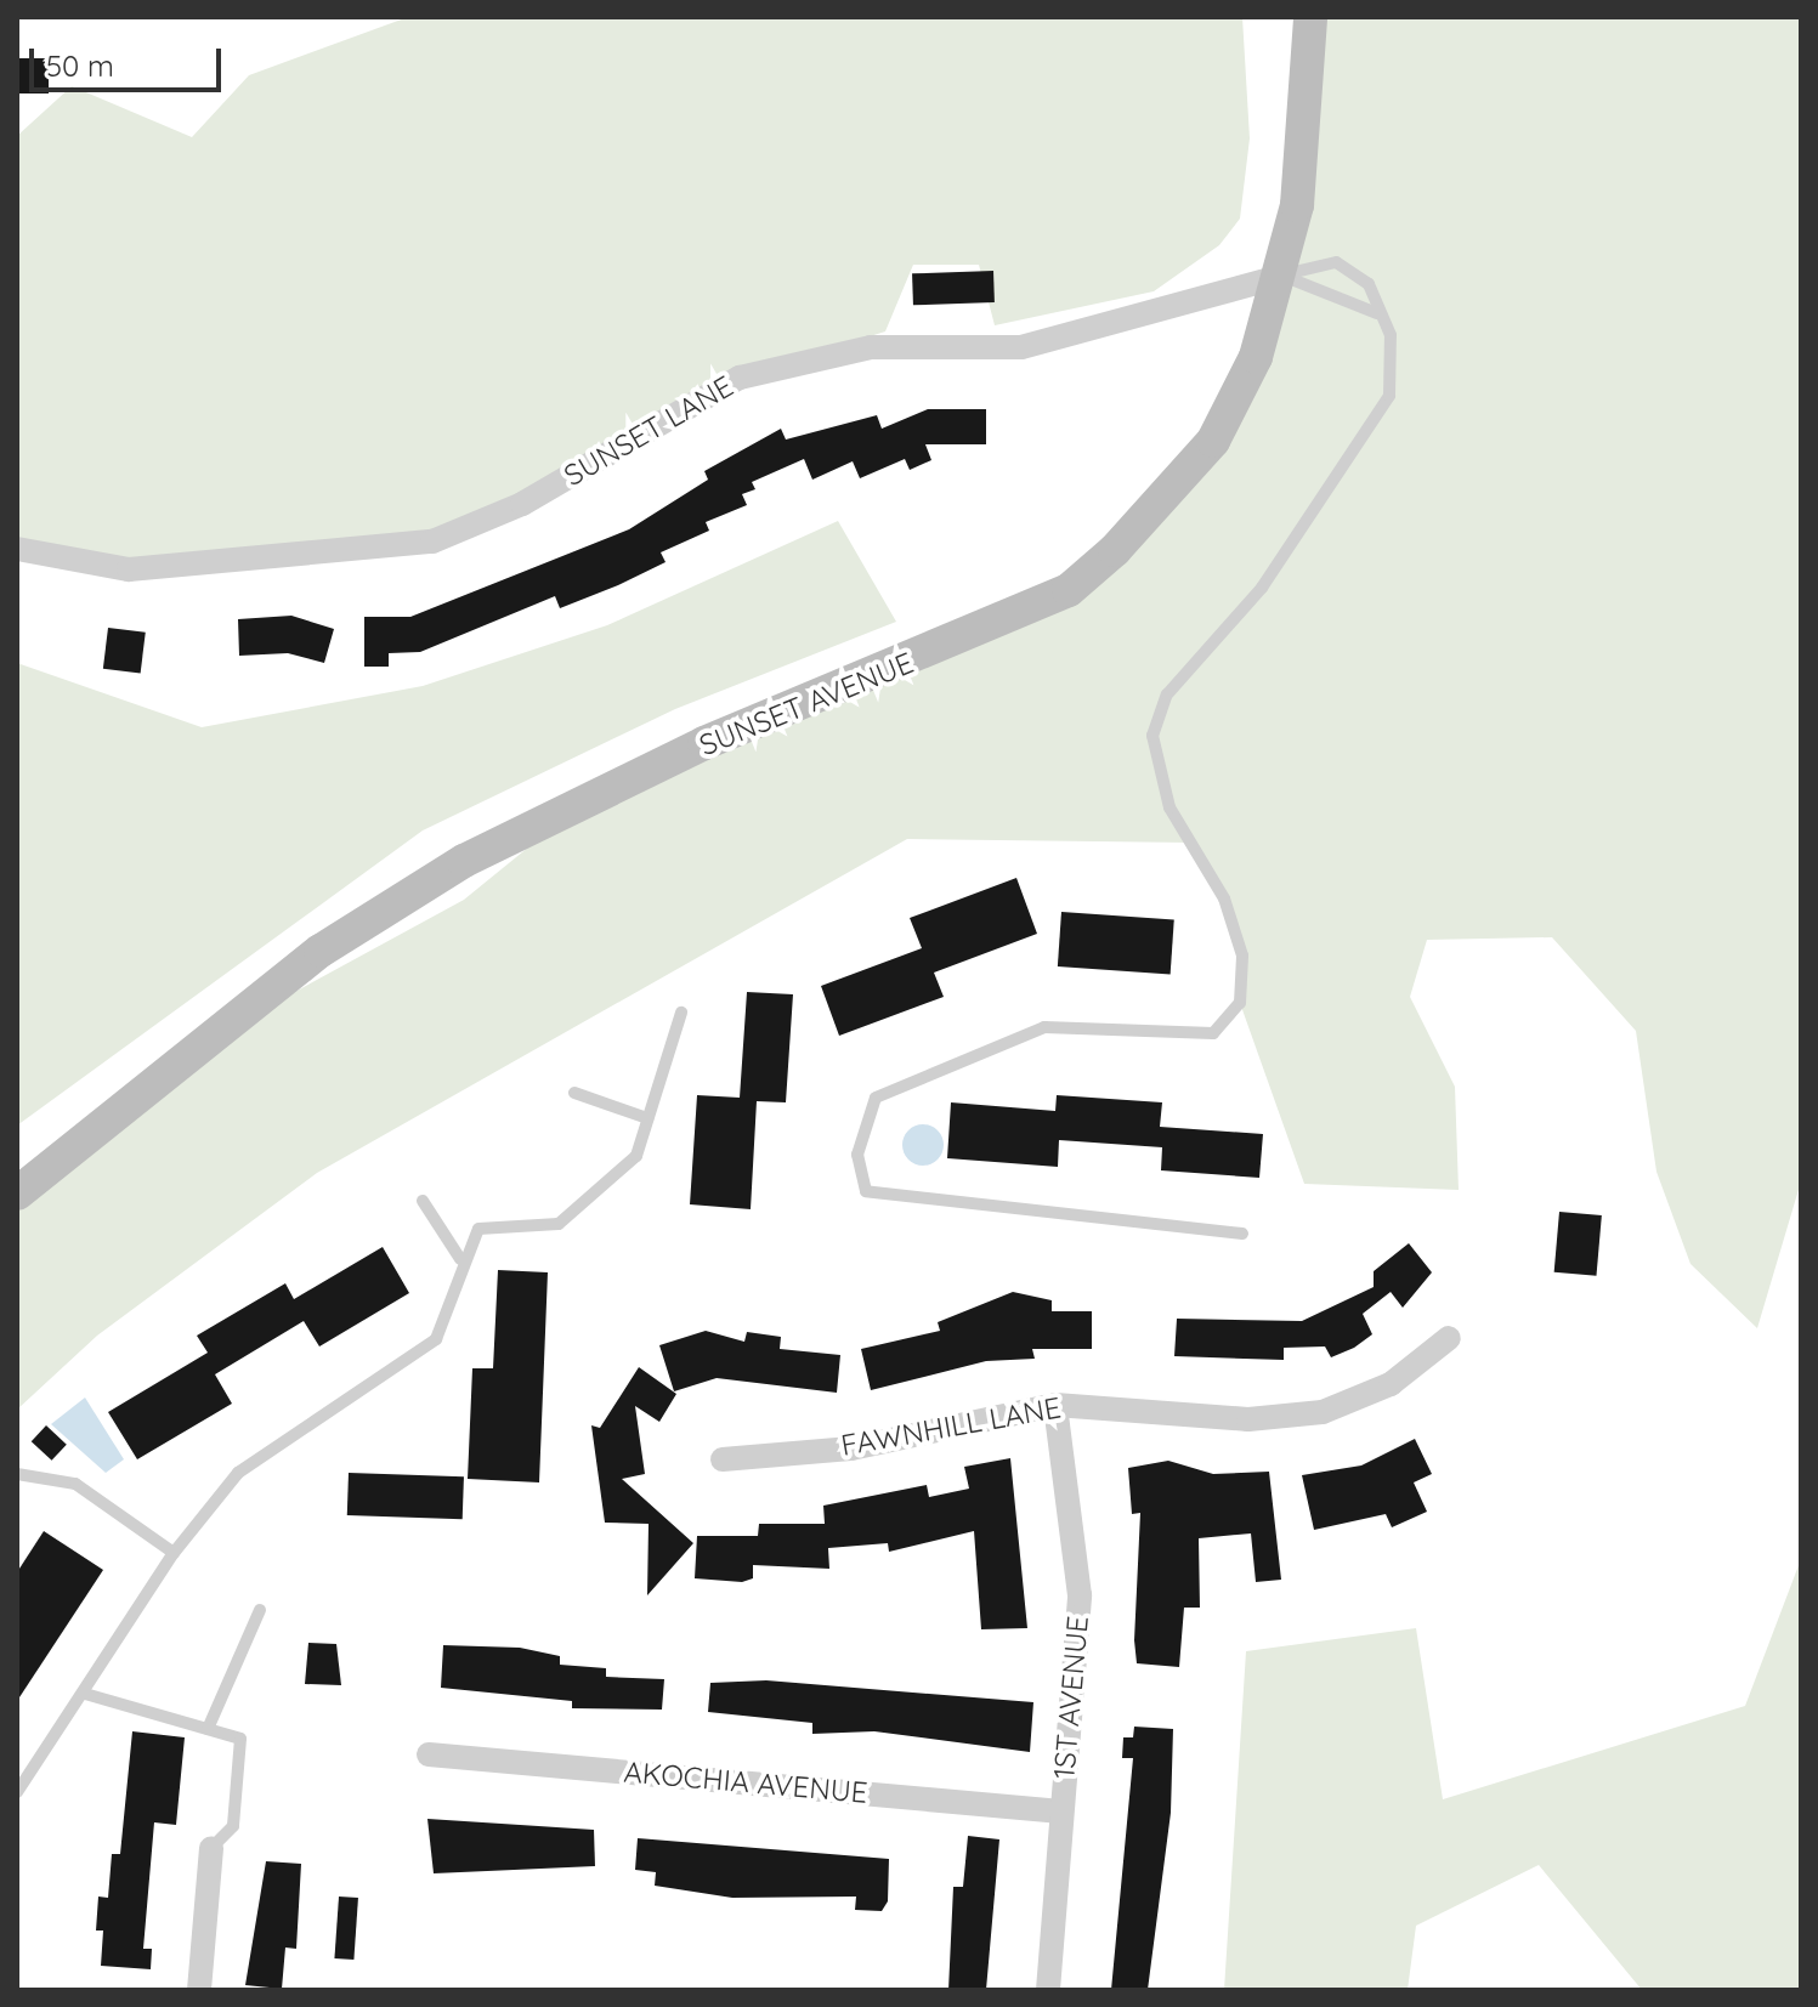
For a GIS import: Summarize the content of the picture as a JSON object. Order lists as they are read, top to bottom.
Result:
{
  "streets": {
    "street": [
      "SUNSET LANE",
      "SUNSET AVENUE",
      "FAWNHILL LANE",
      "1ST AVENUE",
      "AKOCHIA AVENUE"
    ]
  },
  "crossings": [
    ["SUNSET LANE", "SUNSET AVENUE"],
    ["FAWNHILL LANE", "1ST AVENUE"],
    ["1ST AVENUE", "AKOCHIA AVENUE"]
  ],
  "scale_bar": "50 m"
}
